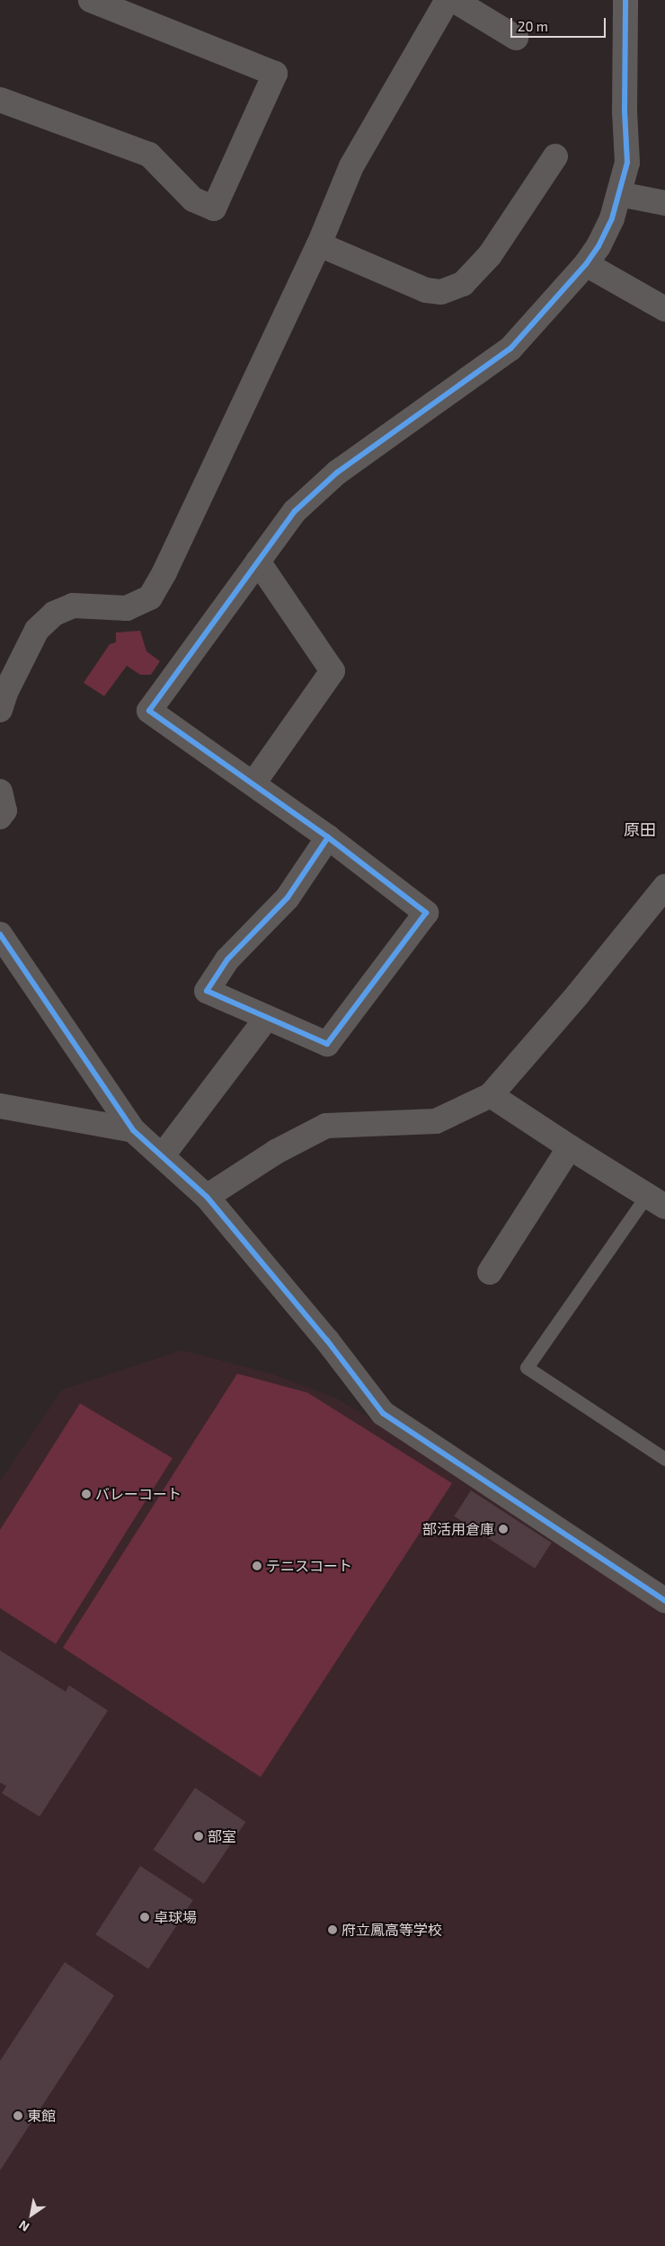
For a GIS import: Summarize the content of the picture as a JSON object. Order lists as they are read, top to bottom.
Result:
{
  "districts": ["原田"],
  "places": [
    "バレーコート",
    "部活用倉庫",
    "テニスコート",
    "部室",
    "卓球場",
    "府立鳳高等学校",
    "東館"
  ],
  "scale_bar": "20 m",
  "north": "bottom left"
}
